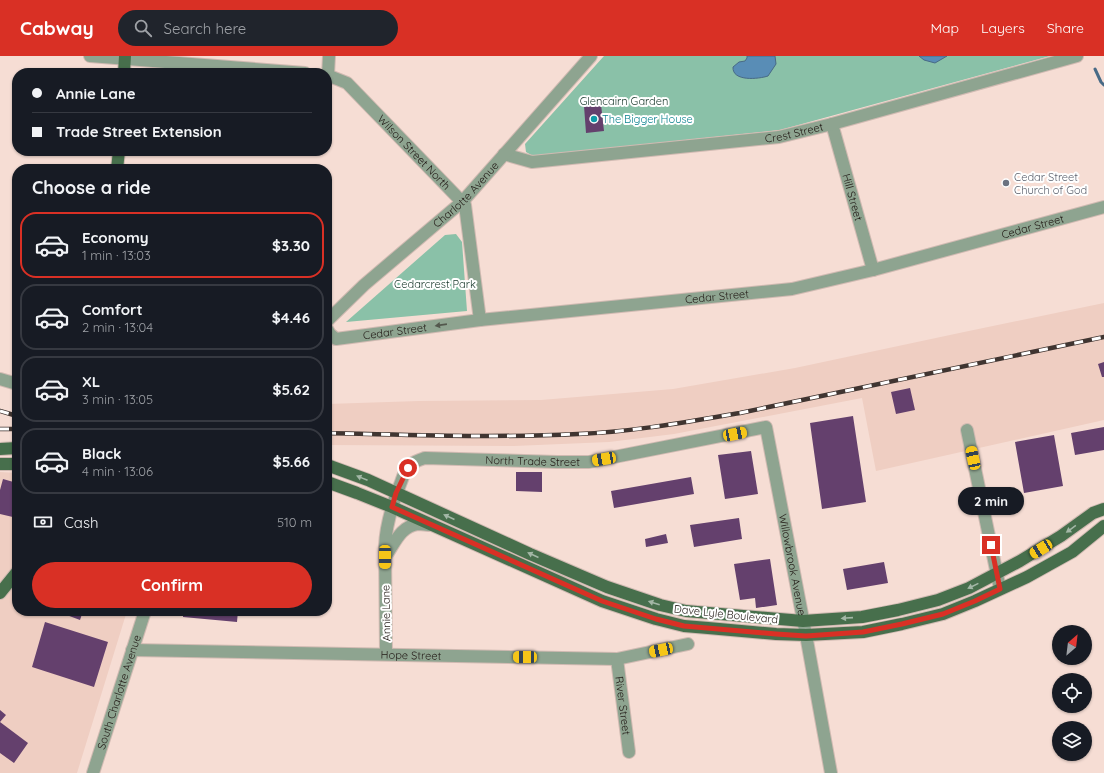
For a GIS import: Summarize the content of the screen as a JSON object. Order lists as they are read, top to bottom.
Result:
{
  "streets": {
    "main road": ["Dave Lyle Boulevard"],
    "street": [
      "Crest Street",
      "Wilson Street North",
      "Charlotte Avenue",
      "Hill Street",
      "Cedar Street",
      "North Trade Street",
      "Willowbrook Avenue",
      "Annie Lane",
      "Hope Street",
      "South Charlotte Avenue",
      "River Street"
    ]
  },
  "crossings": [
    ["Crest Street", "Charlotte Avenue"],
    ["Crest Street", "Hill Street"],
    ["Wilson Street North", "Charlotte Avenue"],
    ["Hill Street", "Cedar Street"],
    ["North Trade Street", "Willowbrook Avenue"],
    ["North Trade Street", "Annie Lane"],
    ["Willowbrook Avenue", "Dave Lyle Boulevard"],
    ["Annie Lane", "Dave Lyle Boulevard"],
    ["Annie Lane", "Hope Street"],
    ["Hope Street", "South Charlotte Avenue"],
    ["Hope Street", "River Street"]
  ],
  "parks": ["Glencairn Garden", "Cedarcrest Park"],
  "places": ["The Bigger House", "Cedar Street Church of God"],
  "north": "top right",
  "page": {
    "header": "Cabway",
    "search": "Search here",
    "nav": ["Map", "Layers", "Share"],
    "banner": ["Annie Lane", "Trade Street Extension"],
    "heading": "Choose a ride",
    "list": [
      {
        "name": "Economy",
        "note": "1 min · 13:03",
        "value": "$3.30"
      },
      {
        "name": "Comfort",
        "note": "2 min · 13:04",
        "value": "$4.46"
      },
      {
        "name": "XL",
        "note": "3 min · 13:05",
        "value": "$5.62"
      },
      {
        "name": "Black",
        "note": "4 min · 13:06",
        "value": "$5.66"
      }
    ],
    "bubble": "2 min",
    "pay": ["Cash", "510 m"],
    "buttons": "Confirm"
  }
}
